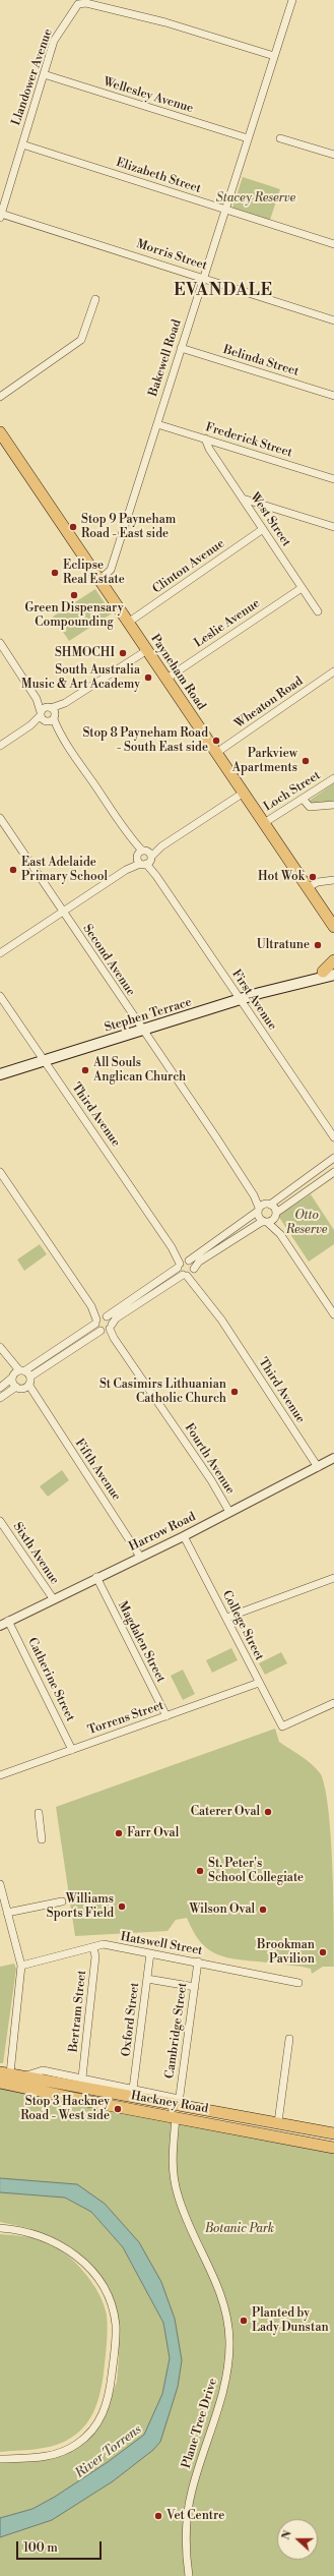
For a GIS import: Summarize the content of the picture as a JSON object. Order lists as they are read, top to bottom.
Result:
{
  "streets": {
    "main road": ["Payneham Road", "Stephen Terrace", "Hackney Road"],
    "street": [
      "Llandower Avenue",
      "Wellesley Avenue",
      "Elizabeth Street",
      "Morris Street",
      "Bakewell Road",
      "Belinda Street",
      "Frederick Street",
      "West Street",
      "Clinton Avenue",
      "Leslie Avenue",
      "Wheaton Road",
      "Loch Street",
      "Second Avenue",
      "First Avenue",
      "Third Avenue",
      "Fourth Avenue",
      "Fifth Avenue",
      "Harrow Road",
      "Sixth Avenue",
      "College Street",
      "Magdalen Street",
      "Catherine Street",
      "Torrens Street",
      "Hatswell Street",
      "Bertram Street",
      "Oxford Street",
      "Cambridge Street",
      "Plane Tree Drive"
    ]
  },
  "crossings": [
    ["Llandower Avenue", "Wellesley Avenue"],
    ["Llandower Avenue", "Elizabeth Street"],
    ["Llandower Avenue", "Morris Street"],
    ["Llandower Avenue", "Bakewell Road"],
    ["Wellesley Avenue", "Bakewell Road"],
    ["Elizabeth Street", "Bakewell Road"],
    ["Morris Street", "Bakewell Road"],
    ["Bakewell Road", "Belinda Street"],
    ["Bakewell Road", "Frederick Street"],
    ["Bakewell Road", "Payneham Road"],
    ["Frederick Street", "West Street"],
    ["West Street", "Clinton Avenue"],
    ["West Street", "Leslie Avenue"],
    ["Clinton Avenue", "Payneham Road"],
    ["Leslie Avenue", "Payneham Road"],
    ["Payneham Road", "Wheaton Road"],
    ["Payneham Road", "Loch Street"],
    ["Second Avenue", "Stephen Terrace"],
    ["First Avenue", "Stephen Terrace"],
    ["Stephen Terrace", "Third Avenue"],
    ["Third Avenue", "Harrow Road"],
    ["Fourth Avenue", "Harrow Road"],
    ["Fifth Avenue", "Harrow Road"],
    ["Harrow Road", "Sixth Avenue"],
    ["Harrow Road", "College Street"],
    ["Harrow Road", "Magdalen Street"],
    ["Harrow Road", "Catherine Street"],
    ["College Street", "Torrens Street"],
    ["Magdalen Street", "Torrens Street"],
    ["Catherine Street", "Torrens Street"],
    ["Hatswell Street", "Bertram Street"],
    ["Hatswell Street", "Oxford Street"],
    ["Hatswell Street", "Cambridge Street"],
    ["Bertram Street", "Hackney Road"],
    ["Oxford Street", "Hackney Road"],
    ["Cambridge Street", "Hackney Road"],
    ["Hackney Road", "Plane Tree Drive"]
  ],
  "districts": ["EVANDALE"],
  "water": ["River Torrens"],
  "parks": ["Stacey Reserve", "Otto Reserve", "Botanic Park"],
  "places": [
    "Stop 9 Payneham Road - East side",
    "Eclipse Real Estate",
    "Green Dispensary Compounding",
    "SHMOCHI",
    "South Australia Music & Art Academy",
    "Stop 8 Payneham Road - South East side",
    "Parkview Apartments",
    "East Adelaide Primary School",
    "Hot Wok",
    "Ultratune",
    "All Souls Anglican Church",
    "St Casimirs Lithuanian Catholic Church",
    "Caterer Oval",
    "Farr Oval",
    "St. Peter's School Collegiate",
    "Williams Sports Field",
    "Wilson Oval",
    "Brookman Pavilion",
    "Stop 3 Hackney Road - West side",
    "Planted by Lady Dunstan",
    "Vet Centre"
  ],
  "scale_bar": "100 m",
  "north": "left"
}
